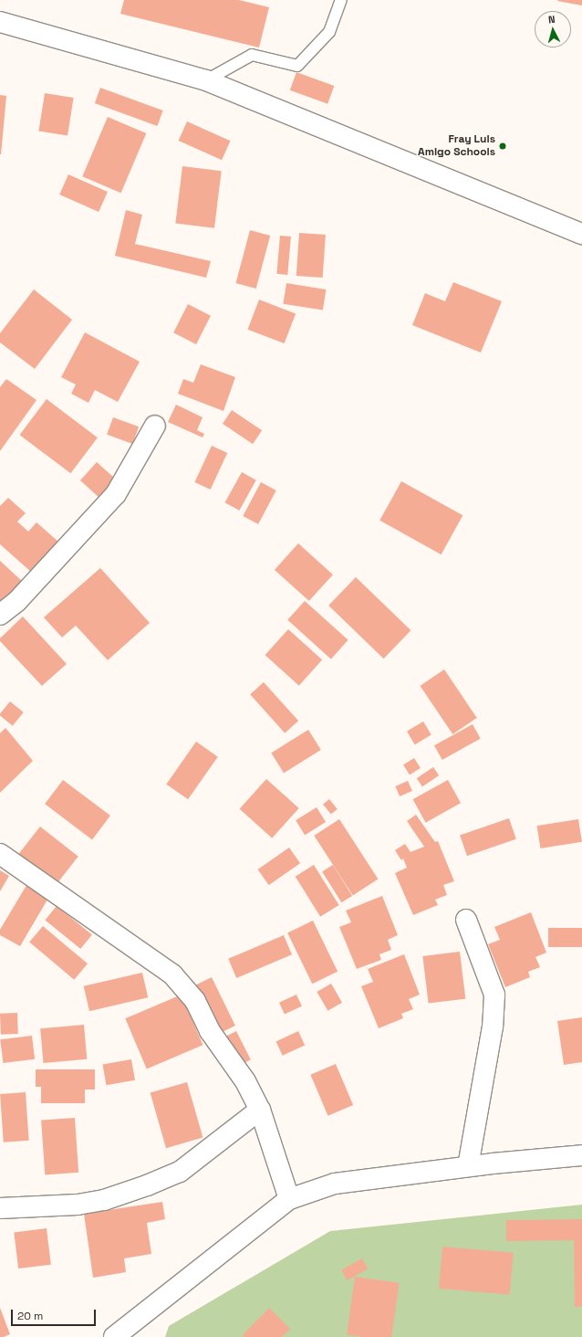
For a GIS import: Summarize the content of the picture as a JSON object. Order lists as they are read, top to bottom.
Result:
{
  "places": ["Fray Luis Amigo Schools"],
  "scale_bar": "20 m",
  "north": "top"
}
